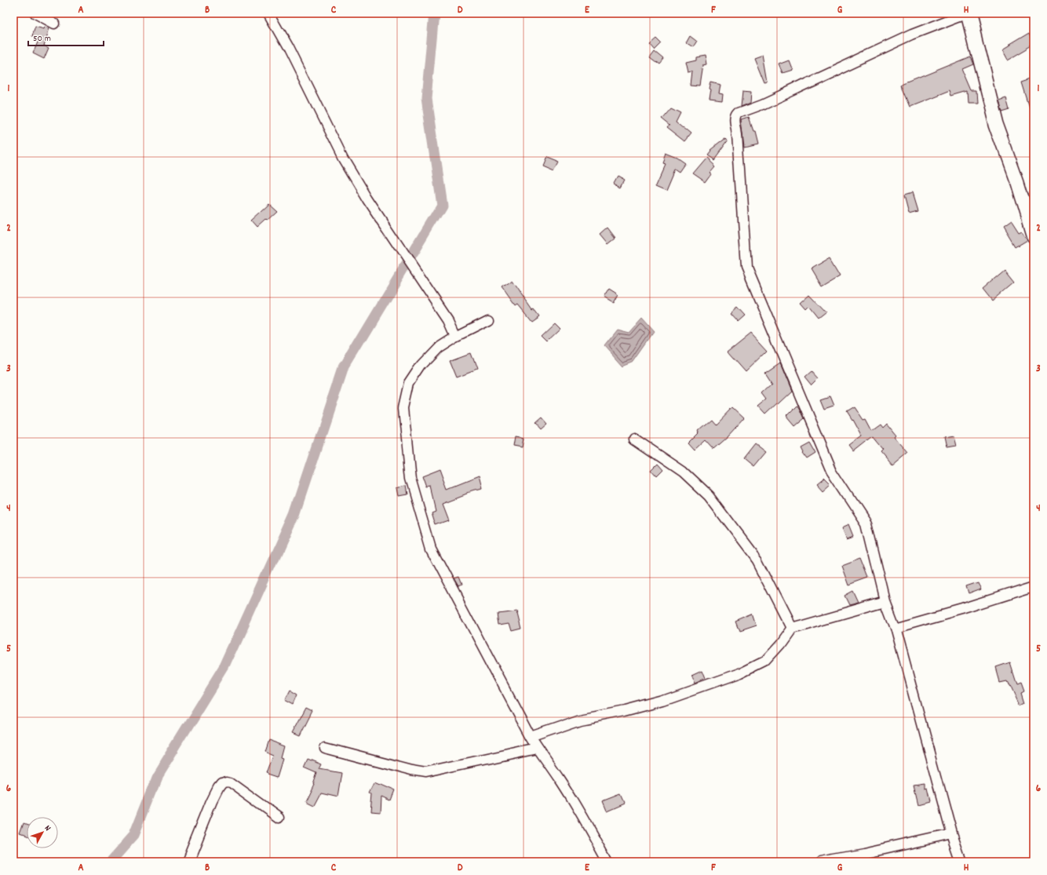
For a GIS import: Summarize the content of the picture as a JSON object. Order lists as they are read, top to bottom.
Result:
{
  "scale_bar": "50 m",
  "north": "top right",
  "grid": {
    "columns": [
      "A",
      "B",
      "C",
      "D",
      "E",
      "F",
      "G",
      "H"
    ],
    "rows": [
      "1",
      "2",
      "3",
      "4",
      "5",
      "6"
    ]
  }
}
